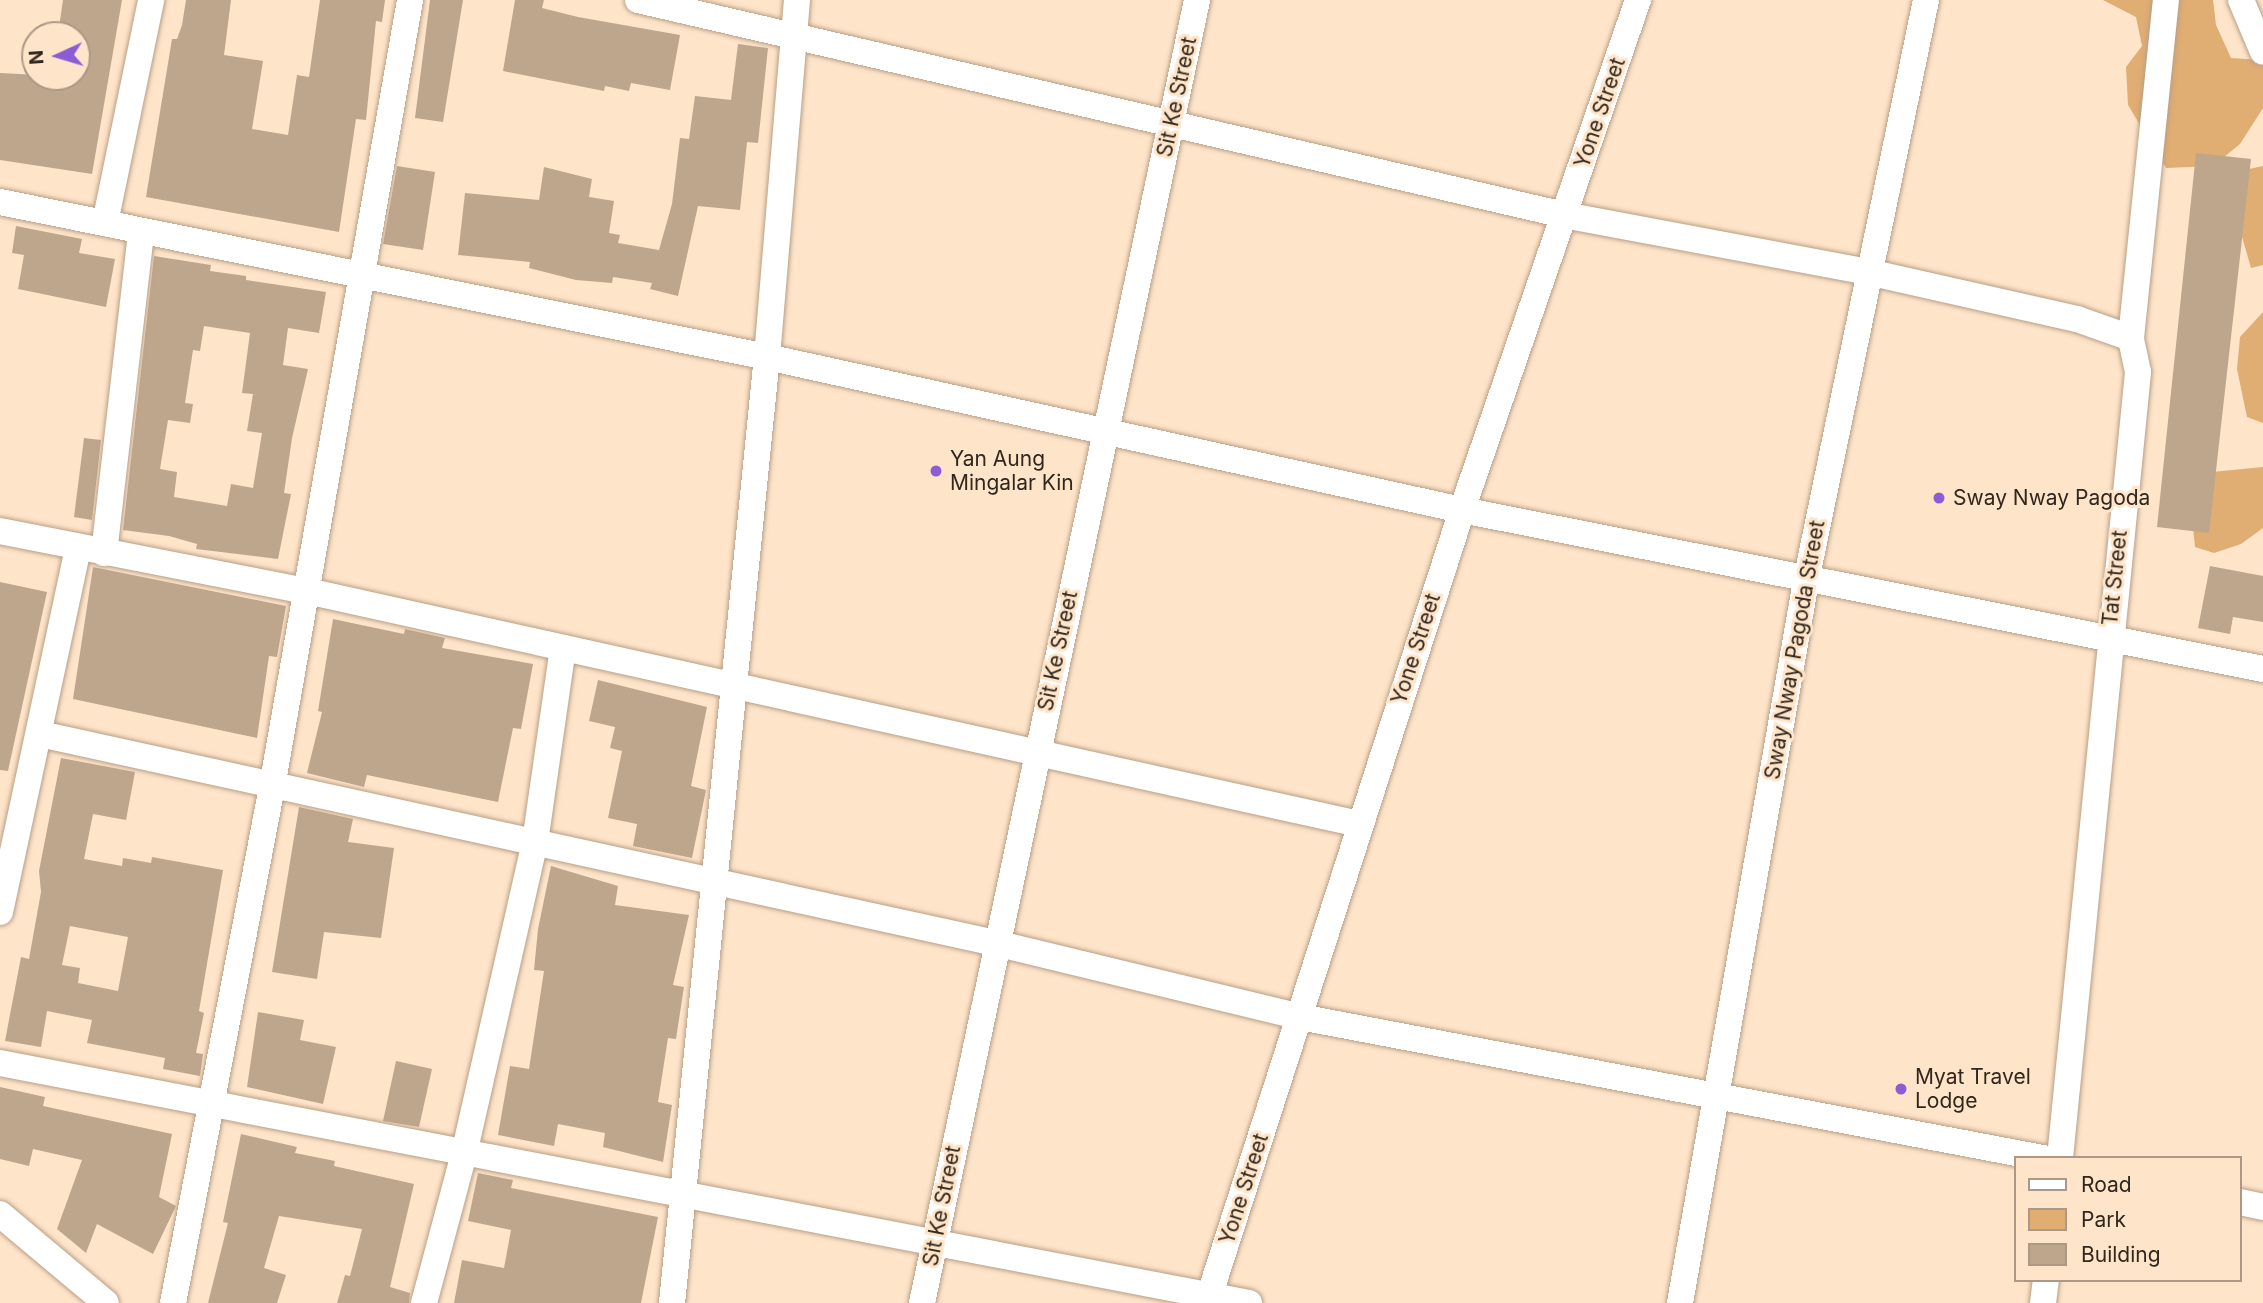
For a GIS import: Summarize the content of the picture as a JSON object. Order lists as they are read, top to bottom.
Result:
{
  "streets": {
    "street": [
      "Sit Ke Street",
      "Yone Street",
      "Tat Street",
      "Sway Nway Pagoda Street"
    ]
  },
  "places": ["Yan Aung Mingalar Kin", "Sway Nway Pagoda", "Myat Travel Lodge"],
  "legend": ["Road", "Park", "Building"],
  "north": "left"
}
